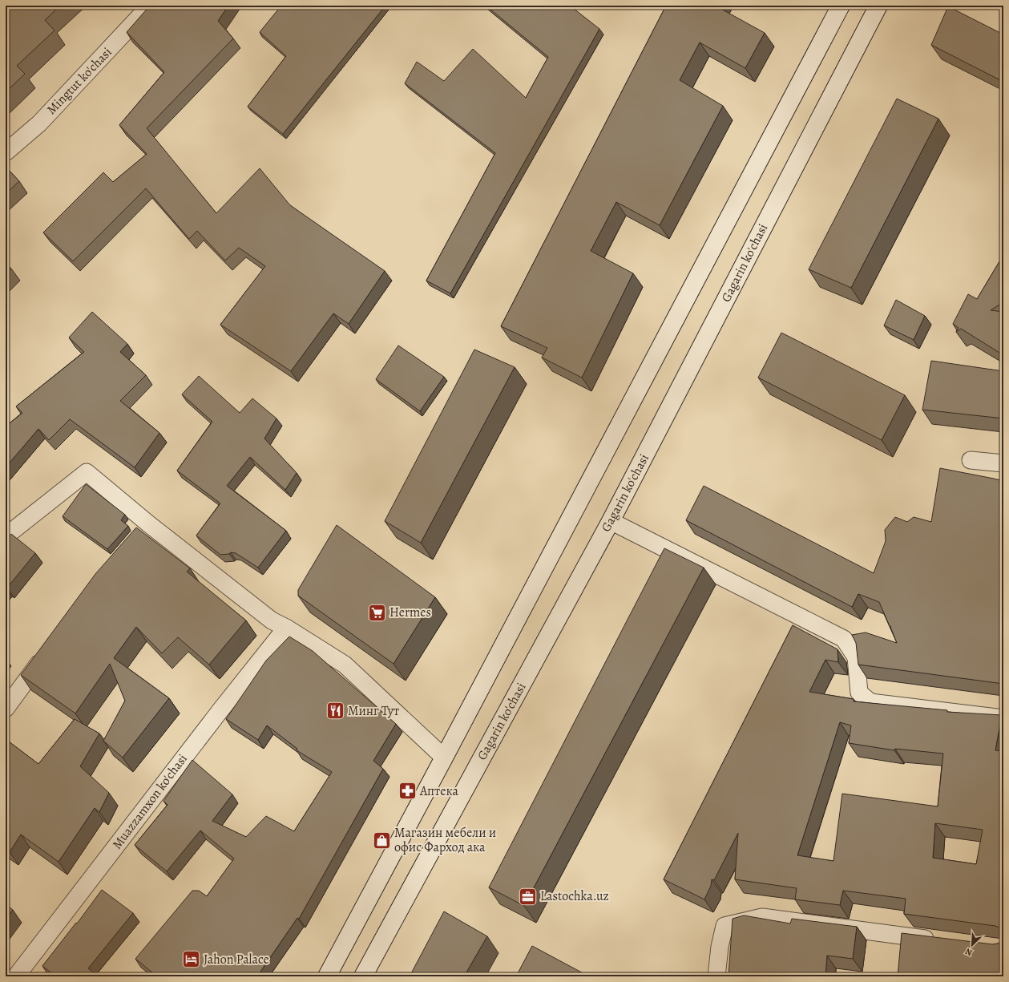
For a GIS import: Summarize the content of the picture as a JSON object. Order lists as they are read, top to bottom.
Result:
{
  "streets": {
    "main road": ["Gagarin ko'chasi"],
    "street": ["Mingtut ko'chasi", "Muazzamxon ko'chasi"]
  },
  "places": {
    "supermarket": ["Hermes"],
    "restaurant": ["Минг Тут"],
    "pharmacy": ["Аптека"],
    "shop": ["Магазин мебели и офис Фарход ака"],
    "office": ["Lastochka.uz"],
    "hotel": ["Jahon Palace"]
  },
  "north": "bottom left"
}
